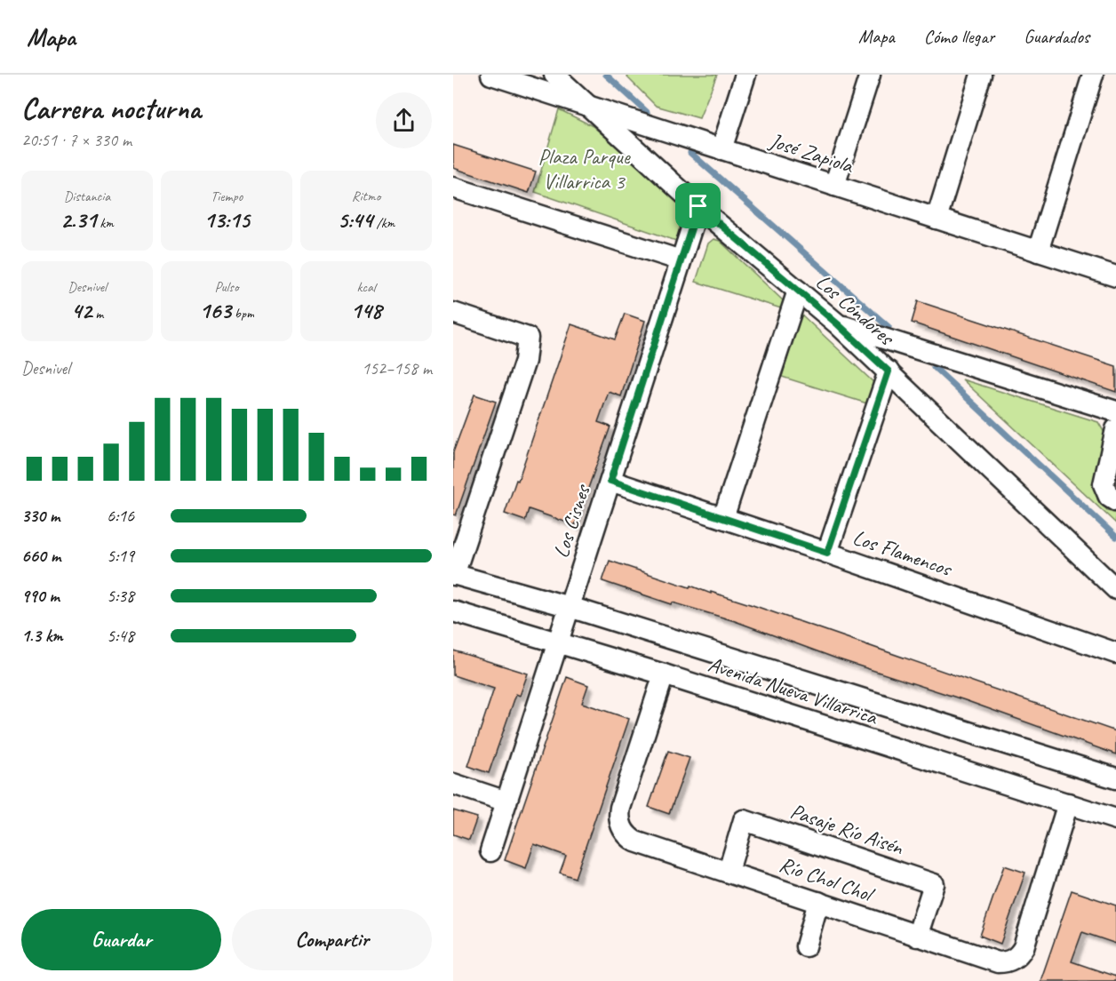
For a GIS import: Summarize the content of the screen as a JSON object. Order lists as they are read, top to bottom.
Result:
{
  "streets": {
    "street": [
      "José Zapiola",
      "Los Cóndores",
      "Los Cisnes",
      "Los Flamencos",
      "Avenida Nueva Villarrica",
      "Pasaje Río Aisén",
      "Río Chol Chol"
    ]
  },
  "crossings": [
    ["José Zapiola", "Los Cóndores"],
    ["Los Cóndores", "Los Cisnes"],
    ["Los Cisnes", "Los Flamencos"],
    ["Los Cisnes", "Avenida Nueva Villarrica"],
    ["Avenida Nueva Villarrica", "Río Chol Chol"],
    ["Pasaje Río Aisén", "Río Chol Chol"]
  ],
  "parks": ["Plaza Parque Villarrica 3"],
  "page": {
    "header": "Mapa",
    "nav": ["Mapa", "Cómo llegar", "Guardados"],
    "heading": ["Carrera nocturna", "20:51 · 7 × 330 m"],
    "stats": [
      ["Distancia", "2.31 km"],
      ["Tiempo", "13:15"],
      ["Ritmo", "5:44 /km"],
      ["Desnivel", "42 m"],
      ["Pulso", "163 bpm"],
      ["kcal", "148"]
    ],
    "chart": ["Desnivel", "152–158 m"],
    "list": [
      {
        "name": "330 m",
        "note": "6:16"
      },
      {
        "name": "660 m",
        "note": "5:19"
      },
      {
        "name": "990 m",
        "note": "5:38"
      },
      {
        "name": "1.3 km",
        "note": "5:48"
      }
    ],
    "buttons": ["Guardar", "Compartir"]
  }
}
